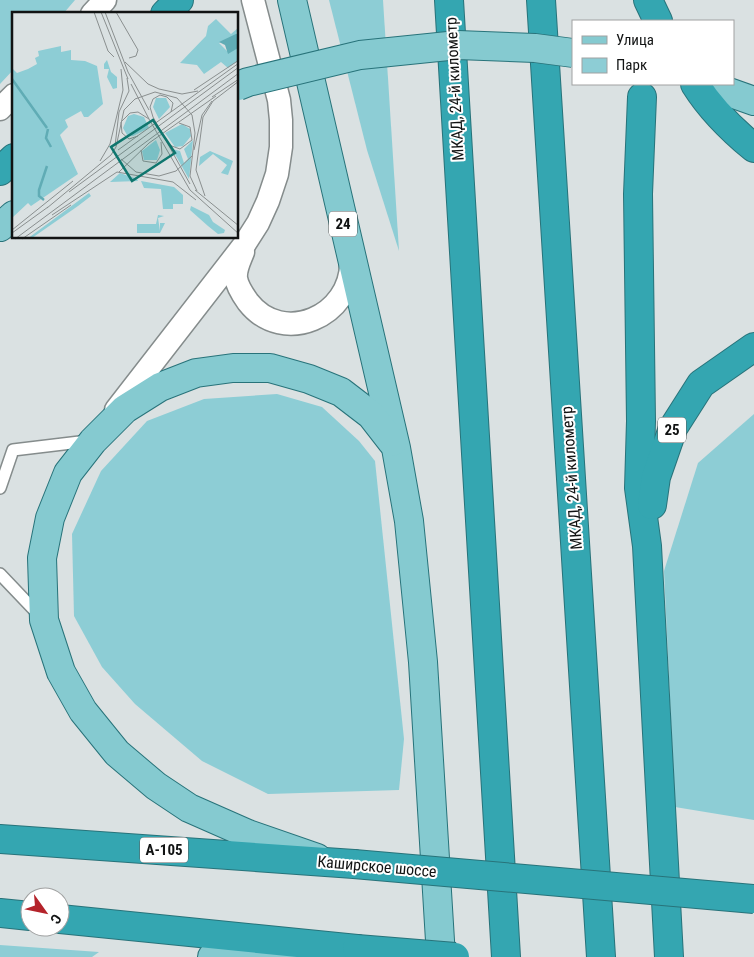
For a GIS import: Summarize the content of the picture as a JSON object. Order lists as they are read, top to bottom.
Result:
{
  "streets": {
    "highway": [
      "МКАД, 24-й километр",
      "25",
      "А-105",
      "Каширское шоссе"
    ],
    "main road": ["24"]
  },
  "legend": ["Улица", "Парк"],
  "north": "bottom right"
}
